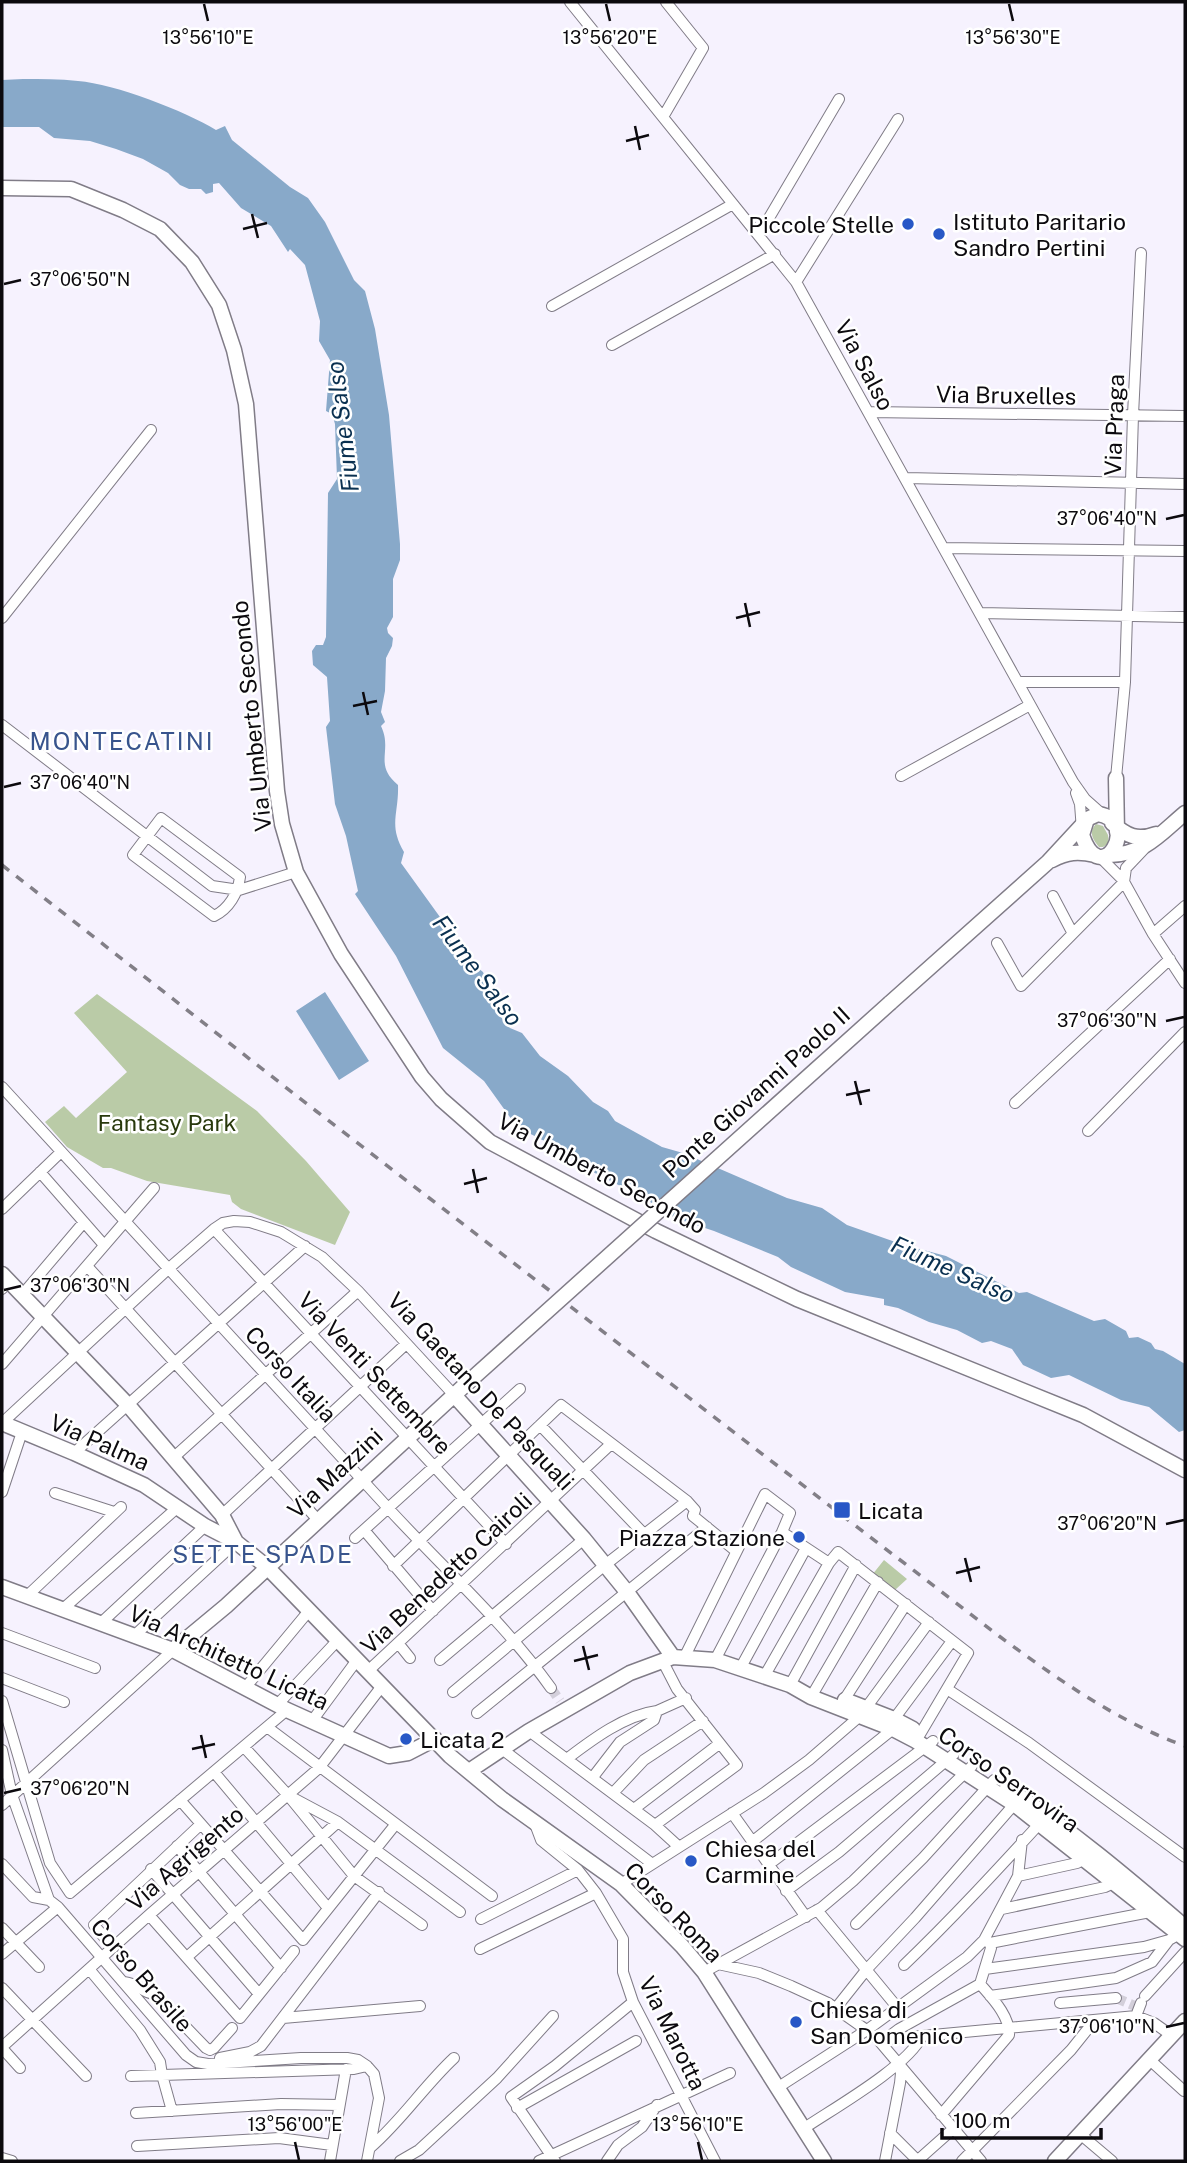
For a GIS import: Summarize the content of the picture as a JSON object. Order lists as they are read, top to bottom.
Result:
{
  "streets": {
    "main road": [
      "Via Umberto Secondo",
      "Ponte Giovanni Paolo II",
      "Via Gaetano De Pasquali",
      "Via Palma",
      "Via Mazzini",
      "Via Architetto Licata",
      "Corso Serrovira",
      "Corso Roma"
    ],
    "street": [
      "Via Salso",
      "Via Bruxelles",
      "Via Praga",
      "Via Venti Settembre",
      "Corso Italia",
      "Via Benedetto Cairoli",
      "Via Agrigento",
      "Corso Brasile",
      "Via Marotta"
    ]
  },
  "crossings": [
    ["Via Salso", "Via Bruxelles"],
    ["Via Bruxelles", "Via Praga"],
    ["Via Praga", "Ponte Giovanni Paolo II"],
    ["Ponte Giovanni Paolo II", "Via Gaetano De Pasquali"],
    ["Ponte Giovanni Paolo II", "Via Mazzini"],
    ["Via Venti Settembre", "Via Gaetano De Pasquali"],
    ["Via Venti Settembre", "Via Mazzini"],
    ["Via Venti Settembre", "Via Benedetto Cairoli"],
    ["Corso Italia", "Via Mazzini"],
    ["Corso Italia", "Via Benedetto Cairoli"],
    ["Via Gaetano De Pasquali", "Via Mazzini"],
    ["Via Gaetano De Pasquali", "Via Benedetto Cairoli"],
    ["Via Gaetano De Pasquali", "Corso Serrovira"],
    ["Via Palma", "Corso Roma"],
    ["Via Mazzini", "Via Architetto Licata"],
    ["Via Mazzini", "Corso Roma"],
    ["Via Benedetto Cairoli", "Corso Roma"],
    ["Via Architetto Licata", "Via Agrigento"],
    ["Via Architetto Licata", "Corso Roma"],
    ["Corso Serrovira", "Corso Roma"],
    ["Via Agrigento", "Corso Roma"],
    ["Via Agrigento", "Corso Brasile"],
    ["Corso Roma", "Via Marotta"]
  ],
  "districts": ["MONTECATINI", "SETTE SPADE"],
  "water": ["Fiume Salso"],
  "parks": ["Fantasy Park"],
  "places": {
    "other": [
      "Piccole Stelle",
      "Istituto Paritario Sandro Pertini",
      "Piazza Stazione",
      "Licata 2",
      "Chiesa del Carmine",
      "Chiesa di San Domenico"
    ],
    "transit": ["Licata"]
  },
  "scale_bar": "100 m",
  "coordinates": [
    "13°56'10\"E",
    "13°56'20\"E",
    "13°56'30\"E",
    "37°06'50\"N",
    "37°06'40\"N",
    "37°06'30\"N",
    "37°06'20\"N",
    "37°06'10\"N",
    "13°56'00\"E"
  ]
}
